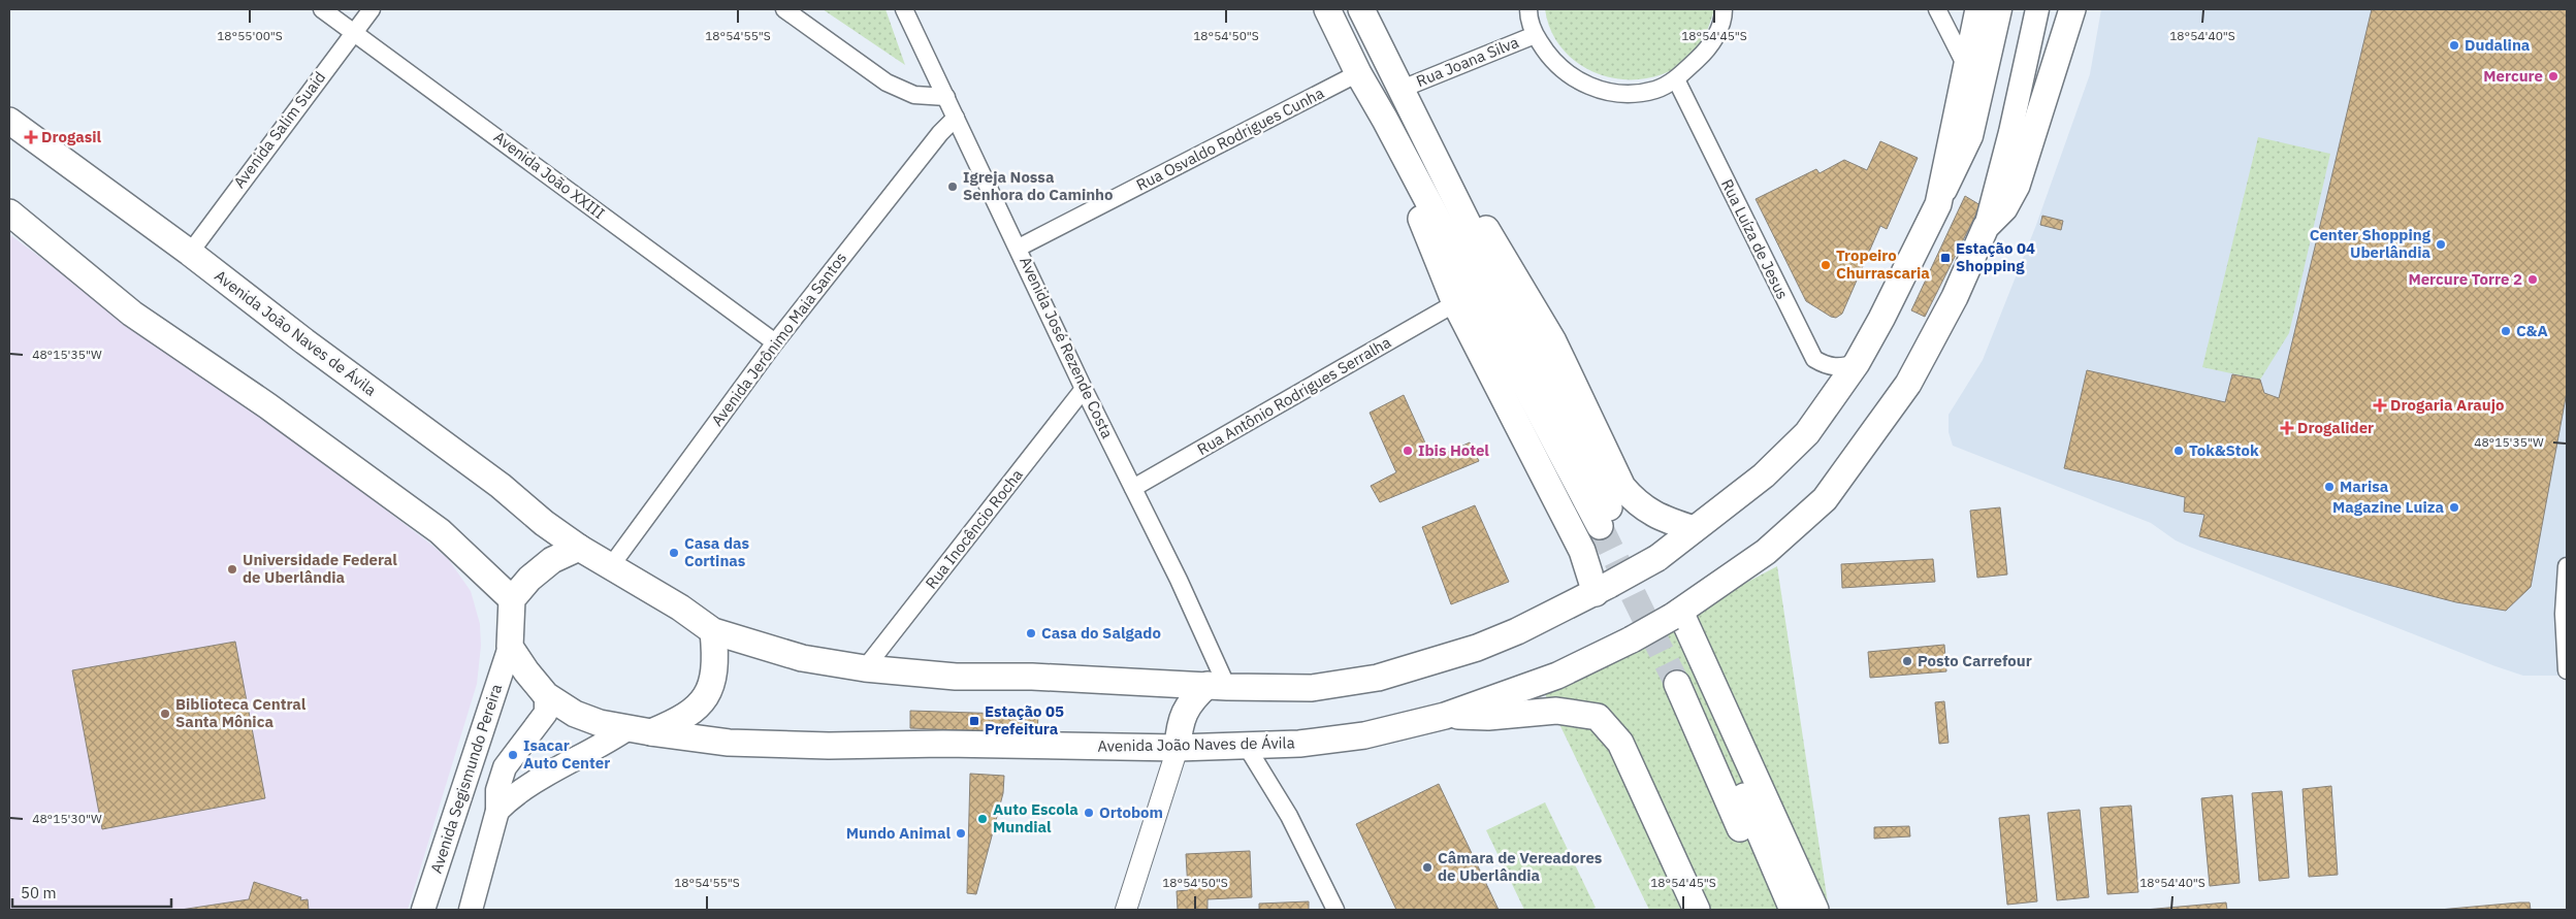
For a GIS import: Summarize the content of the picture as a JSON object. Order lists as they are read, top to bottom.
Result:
{
  "streets": {
    "main road": ["Avenida João Naves de Ávila", "Avenida Segismundo Pereira"],
    "street": [
      "Rua Joana Silva",
      "Avenida Salim Suaid",
      "Rua Osvaldo Rodrigues Cunha",
      "Avenida João XXIII",
      "Rua Luíza de Jesus",
      "Avenida Jerônimo Maia Santos",
      "Avenida José Rezende Costa",
      "Rua Antônio Rodrigues Serralha",
      "Rua Inocêncio Rocha"
    ]
  },
  "crossings": [
    ["Avenida Salim Suaid", "Avenida João XXIII"],
    ["Avenida Salim Suaid", "Avenida João Naves de Ávila"],
    ["Rua Osvaldo Rodrigues Cunha", "Avenida José Rezende Costa"],
    ["Avenida João XXIII", "Avenida Jerônimo Maia Santos"],
    ["Avenida João Naves de Ávila", "Avenida Jerônimo Maia Santos"],
    ["Avenida João Naves de Ávila", "Avenida Segismundo Pereira"],
    ["Avenida Jerônimo Maia Santos", "Avenida José Rezende Costa"],
    ["Avenida José Rezende Costa", "Rua Antônio Rodrigues Serralha"],
    ["Avenida José Rezende Costa", "Rua Inocêncio Rocha"]
  ],
  "places": {
    "other": [
      "Dudalina",
      "Mercure",
      "Igreja Nossa Senhora do Caminho",
      "Center Shopping Uberlândia",
      "Tropeiro Churrascaria",
      "Mercure Torre 2",
      "C&A",
      "Ibis Hotel",
      "Tok&Stok",
      "Marisa",
      "Magazine Luiza",
      "Casa das Cortinas",
      "Universidade Federal de Uberlândia",
      "Casa do Salgado",
      "Posto Carrefour",
      "Biblioteca Central Santa Mônica",
      "Isacar Auto Center",
      "Ortobom",
      "Auto Escola Mundial",
      "Mundo Animal",
      "Câmara de Vereadores de Uberlândia"
    ],
    "health": ["Drogasil", "Drogaria Araujo", "Drogalider"],
    "transit": ["Estação 04 Shopping", "Estação 05 Prefeitura"]
  },
  "scale_bar": "50 m",
  "coordinates": [
    "18°55'00\"S",
    "18°54'55\"S",
    "18°54'50\"S",
    "18°54'45\"S",
    "18°54'40\"S",
    "48°15'35\"W",
    "48°15'30\"W"
  ]
}
